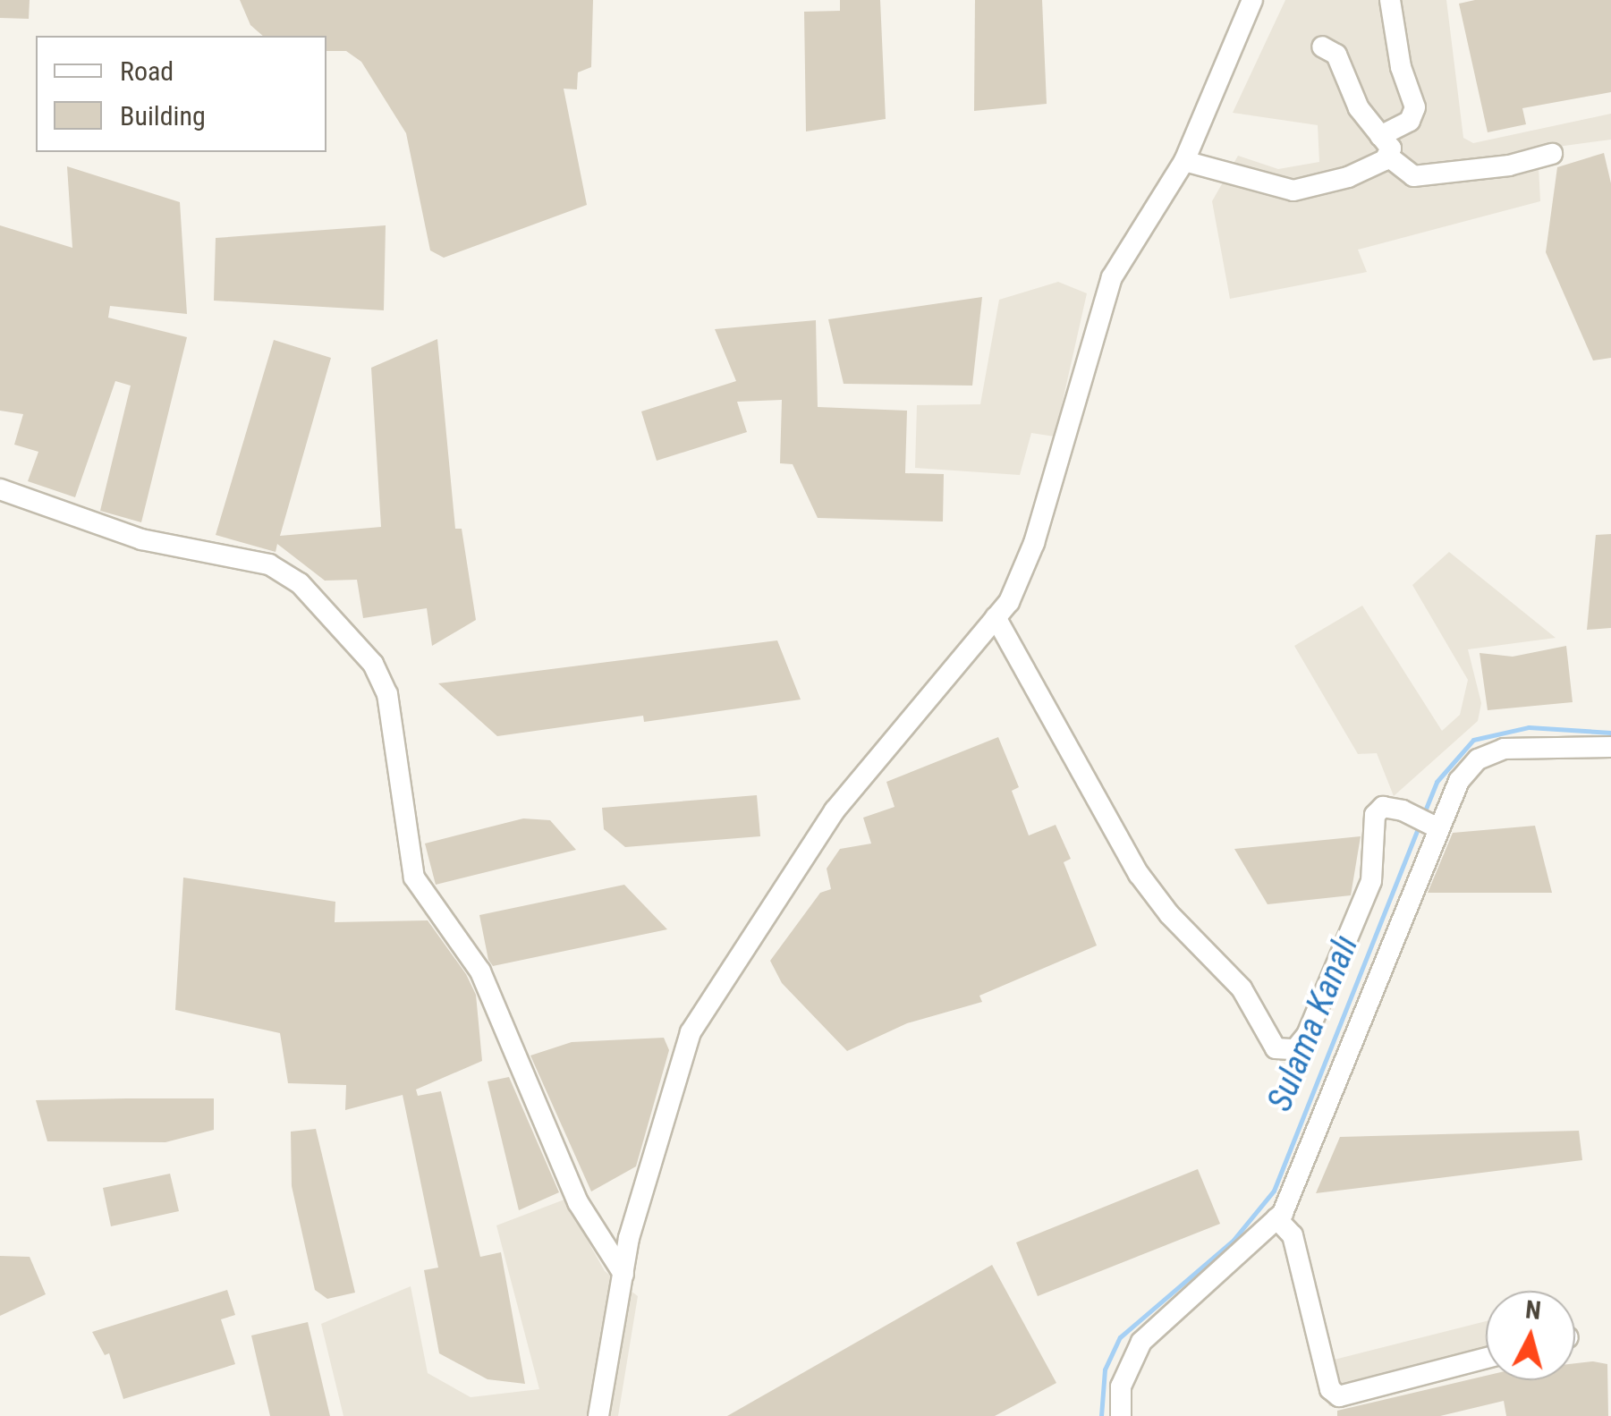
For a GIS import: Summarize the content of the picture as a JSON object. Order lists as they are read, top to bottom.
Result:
{
  "water": ["Sulama Kanalı"],
  "legend": ["Road", "Building"],
  "north": "top"
}
